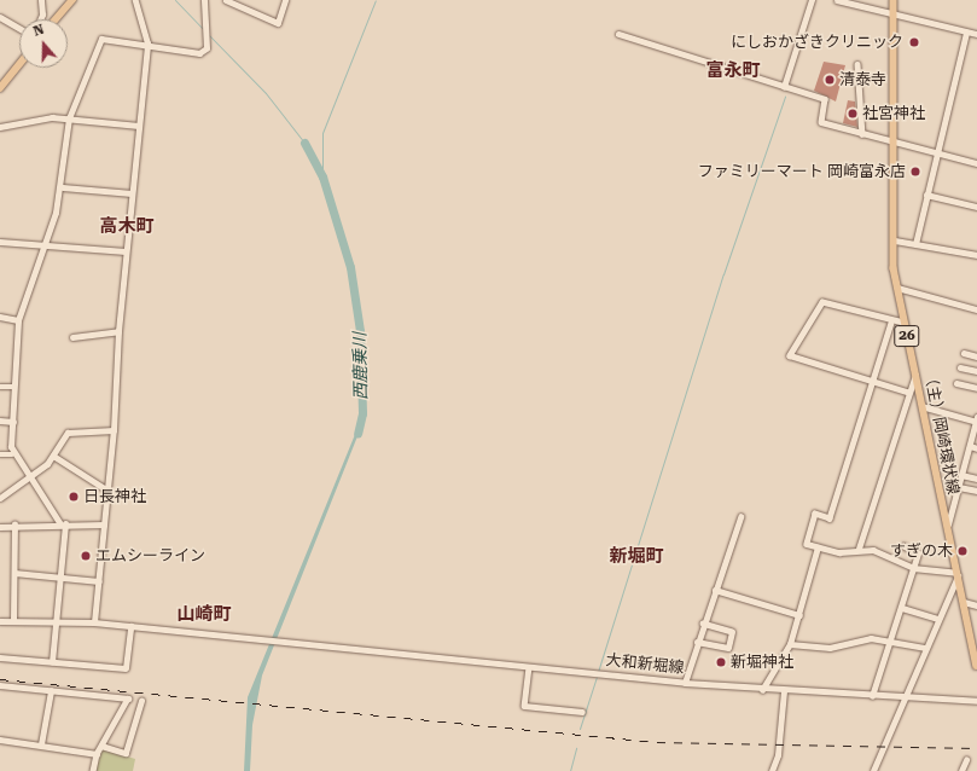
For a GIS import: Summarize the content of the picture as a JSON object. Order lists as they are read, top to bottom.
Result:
{
  "streets": {
    "main road": ["26", "（主）岡崎環状線"],
    "street": ["大和新堀線"]
  },
  "districts": [
    "富永町",
    "高木町",
    "新堀町",
    "山崎町"
  ],
  "water": ["西鹿乗川"],
  "places": [
    "にしおかざきクリニック",
    "清泰寺",
    "社宮神社",
    "ファミリーマート 岡崎富永店",
    "日長神社",
    "すぎの木",
    "エムシーライン",
    "新堀神社"
  ],
  "north": "top"
}
